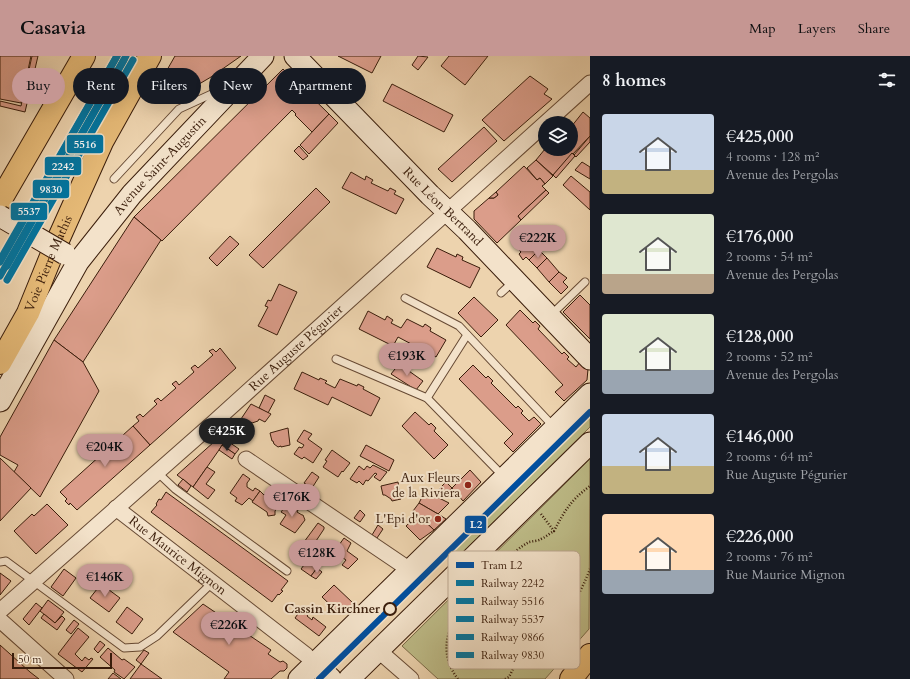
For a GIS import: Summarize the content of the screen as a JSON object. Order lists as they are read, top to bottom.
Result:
{
  "streets": {
    "main road": ["Avenue Saint-Augustin", "Rue Léon Bertrand", "Voie Pierre Mathis"],
    "street": ["Rue Auguste Pégurier", "Rue Maurice Mignon"]
  },
  "crossings": [
    ["Rue Léon Bertrand", "Rue Auguste Pégurier"],
    ["Rue Auguste Pégurier", "Rue Maurice Mignon"]
  ],
  "places": ["Aux Fleurs de la Riviera", "L'Epi d'or", "Cassin Kirchner"],
  "lines": [
    "rail line 2242",
    "rail line 5537",
    "rail line 9866",
    "rail line 5516",
    "rail line 9830",
    "tram line L2"
  ],
  "legend": [
    "Tram L2",
    "Railway 2242",
    "Railway 5516",
    "Railway 5537",
    "Railway 9866",
    "Railway 9830"
  ],
  "scale_bar": "50 m",
  "page": {
    "header": "Casavia",
    "nav": ["Map", "Layers", "Share"],
    "heading": "8 homes",
    "chip": [
      "Buy",
      "Rent",
      "Filters",
      "New",
      "Apartment"
    ],
    "list": [
      {
        "name": "€425,000",
        "note": "4 rooms · 128 m² · Avenue des Pergolas"
      },
      {
        "name": "€176,000",
        "note": "2 rooms · 54 m² · Avenue des Pergolas"
      },
      {
        "name": "€128,000",
        "note": "2 rooms · 52 m² · Avenue des Pergolas"
      },
      {
        "name": "€146,000",
        "note": "2 rooms · 64 m² · Rue Auguste Pégurier"
      },
      {
        "name": "€226,000",
        "note": "2 rooms · 76 m² · Rue Maurice Mignon"
      }
    ],
    "price": [
      "€222K",
      "€193K",
      "€425K",
      "€204K",
      "€176K",
      "€128K",
      "€146K",
      "€226K"
    ],
    "scale": "50 m"
  }
}
